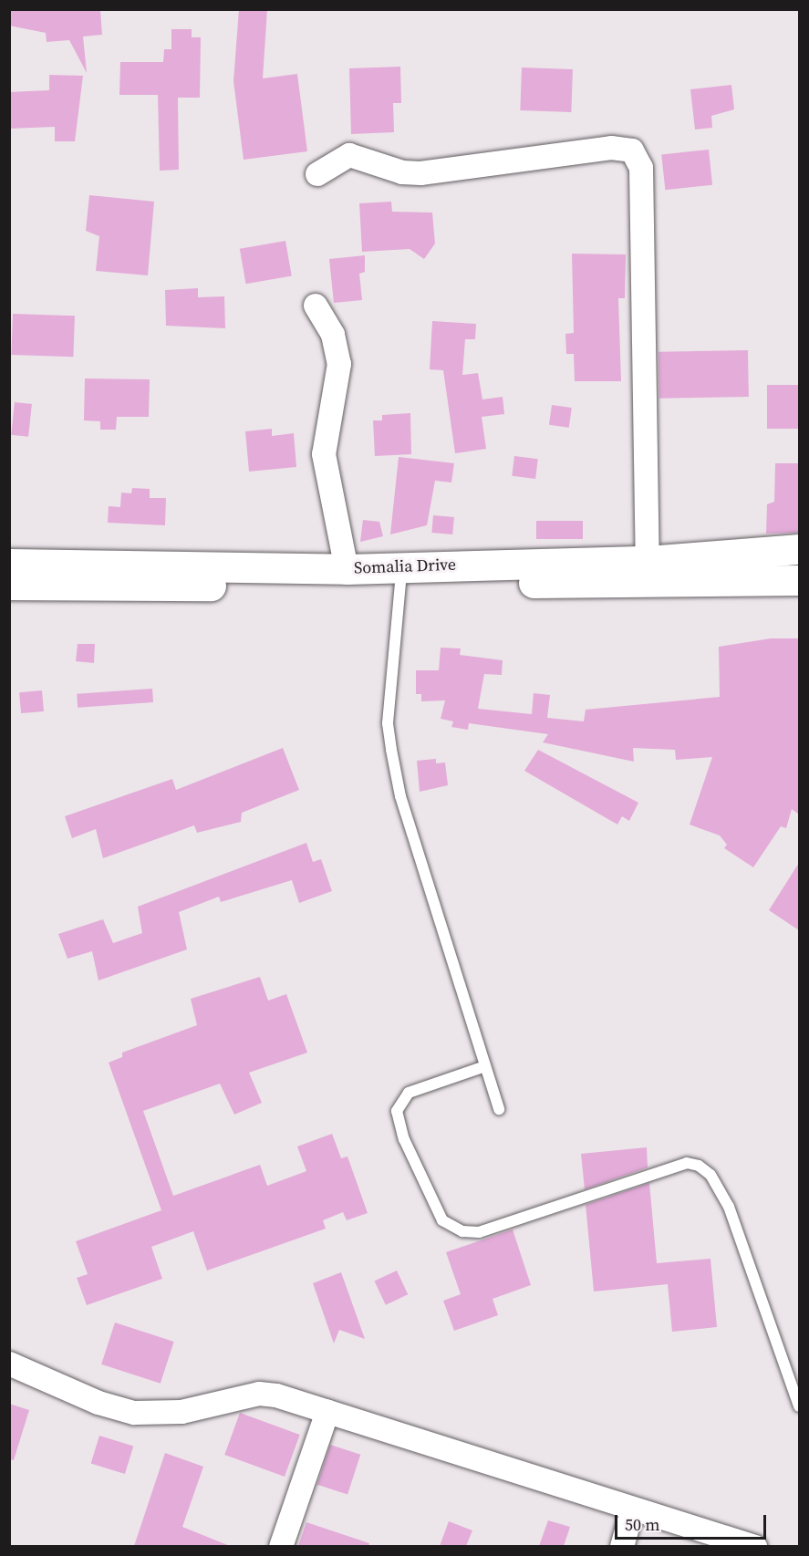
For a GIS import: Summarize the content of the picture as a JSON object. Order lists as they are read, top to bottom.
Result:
{
  "streets": {
    "main road": ["Somalia Drive"]
  },
  "scale_bar": "50 m"
}
